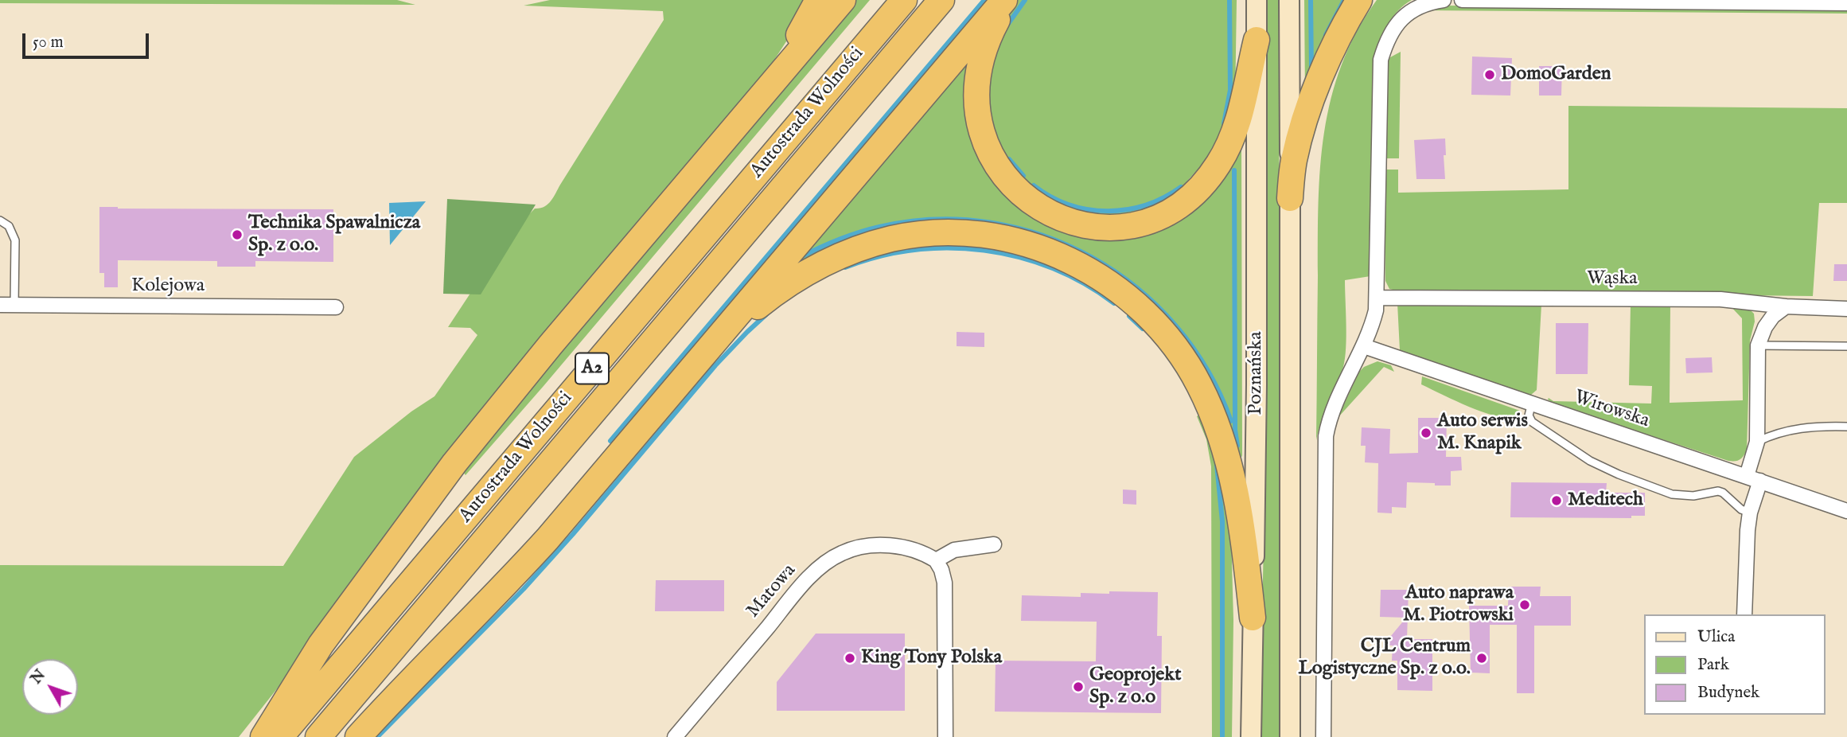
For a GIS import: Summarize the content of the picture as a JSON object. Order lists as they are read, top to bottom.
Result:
{
  "streets": {
    "highway": ["Autostrada Wolności", "A2"],
    "main road": ["Poznańska"],
    "street": [
      "Wąska",
      "Kolejowa",
      "Wirowska",
      "Matowa"
    ]
  },
  "places": [
    "DomoGarden",
    "Technika Spawalnicza Sp. z o.o.",
    "Auto serwis M. Knapik",
    "Meditech",
    "Auto naprawa M. Piotrowski",
    "King Tony Polska",
    "CJL Centrum Logistyczne Sp. z o.o.",
    "Geoprojekt Sp. z o.o"
  ],
  "legend": ["Ulica", "Park", "Budynek"],
  "scale_bar": "50 m",
  "north": "top left"
}
